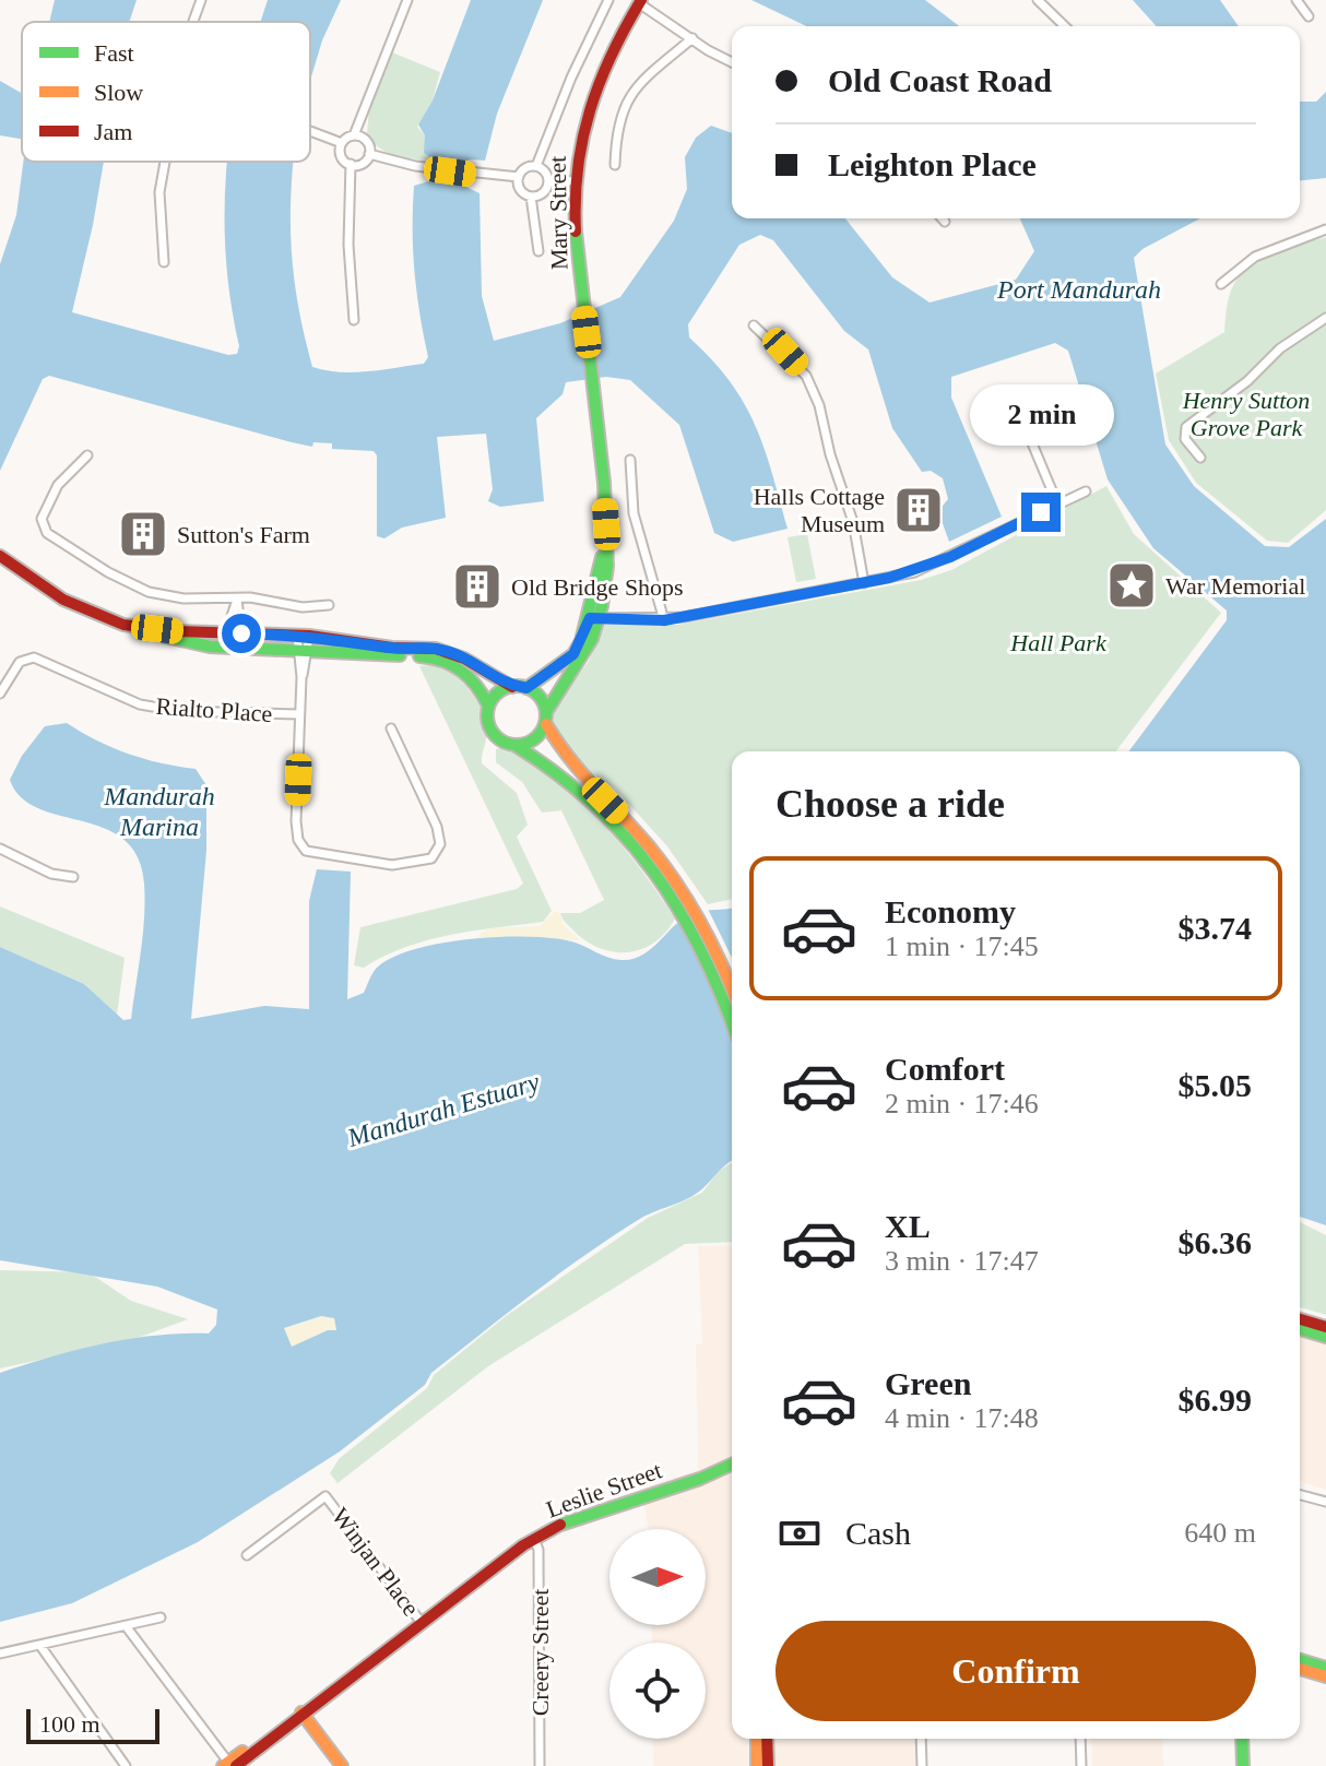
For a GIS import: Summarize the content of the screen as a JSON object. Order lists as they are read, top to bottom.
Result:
{
  "streets": {
    "main road": ["Mary Street", "Leslie Street"],
    "street": ["Rialto Place", "Winjan Place", "Creery Street"]
  },
  "crossings": [
    ["Leslie Street", "Winjan Place"],
    ["Leslie Street", "Creery Street"]
  ],
  "water": ["Port Mandurah", "Mandurah Marina", "Mandurah Estuary"],
  "parks": ["Henry Sutton Grove Park", "Hall Park"],
  "places": {
    "building": ["Halls Cottage Museum", "Sutton's Farm", "Old Bridge Shops"],
    "place": ["War Memorial"]
  },
  "legend": ["Fast", "Slow", "Jam"],
  "scale_bar": "100 m",
  "north": "right",
  "page": {
    "banner": ["Old Coast Road", "Leighton Place"],
    "bubble": "2 min",
    "heading": "Choose a ride",
    "list": [
      {
        "name": "Economy",
        "note": "1 min · 17:45",
        "value": "$3.74"
      },
      {
        "name": "Comfort",
        "note": "2 min · 17:46",
        "value": "$5.05"
      },
      {
        "name": "XL",
        "note": "3 min · 17:47",
        "value": "$6.36"
      },
      {
        "name": "Green",
        "note": "4 min · 17:48",
        "value": "$6.99"
      }
    ],
    "pay": ["Cash", "640 m"],
    "buttons": "Confirm",
    "scale": "100 m"
  }
}
